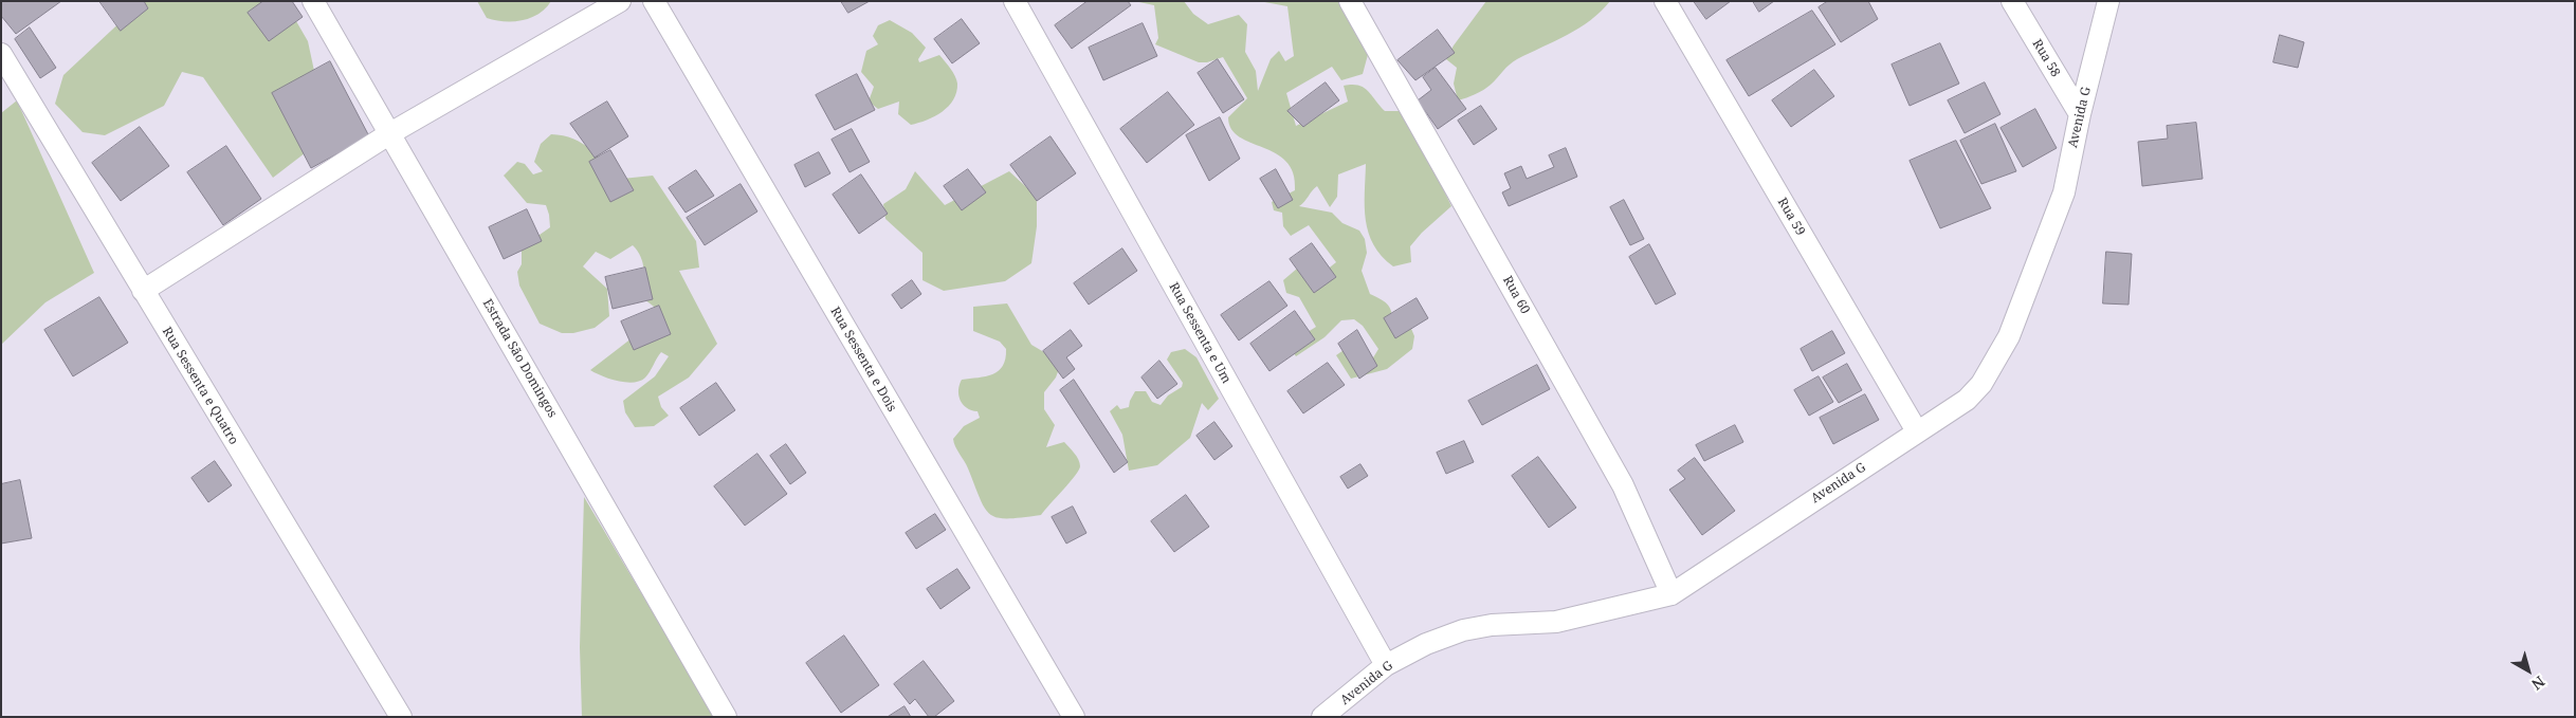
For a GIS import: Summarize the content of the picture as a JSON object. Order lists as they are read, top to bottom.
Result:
{
  "streets": {
    "street": [
      "Rua 58",
      "Avenida G",
      "Rua 59",
      "Rua 60",
      "Rua Sessenta e Um",
      "Estrada São Domingos",
      "Rua Sessenta e Dois",
      "Rua Sessenta e Quatro"
    ]
  },
  "crossings": [
    ["Rua 58", "Avenida G"],
    ["Avenida G", "Rua 59"],
    ["Avenida G", "Rua 60"],
    ["Avenida G", "Rua Sessenta e Um"]
  ],
  "north": "bottom right"
}
